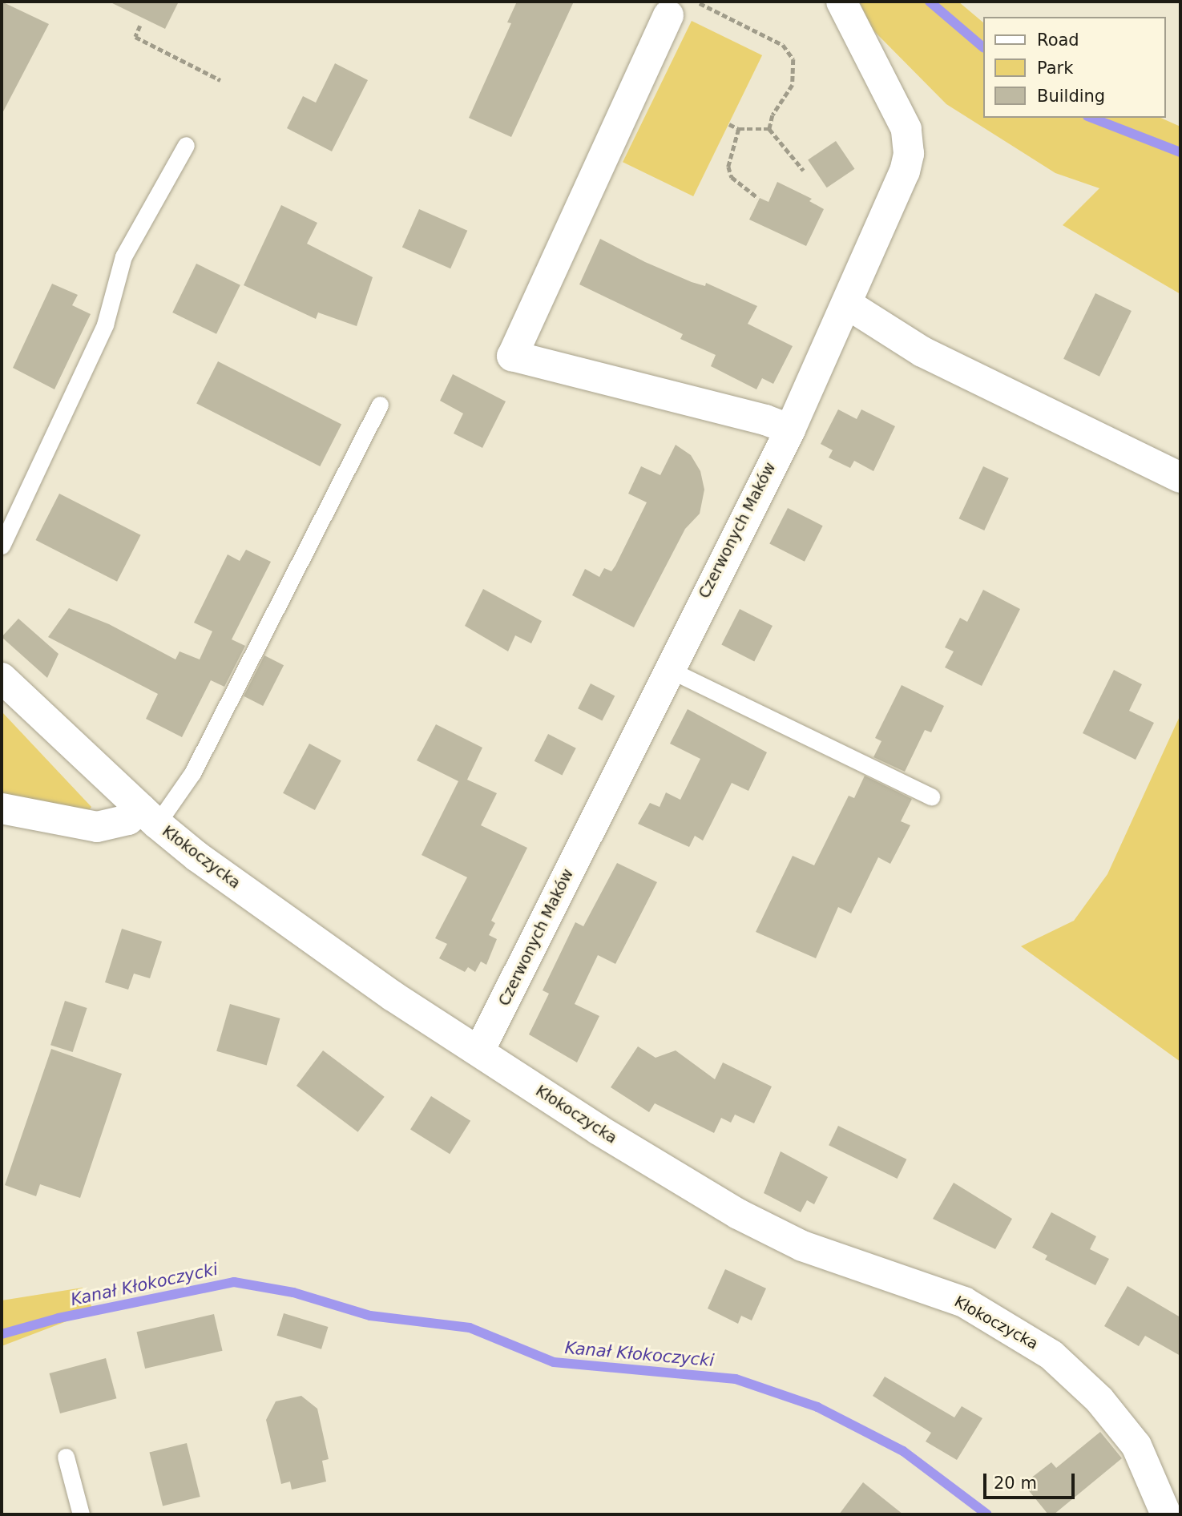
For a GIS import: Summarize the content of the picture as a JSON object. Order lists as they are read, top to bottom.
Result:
{
  "streets": {
    "street": ["Czerwonych Maków", "Kłokoczycka"]
  },
  "crossings": [
    ["Czerwonych Maków", "Kłokoczycka"]
  ],
  "water": ["Kanał Kłokoczycki"],
  "legend": ["Road", "Park", "Building"],
  "scale_bar": "20 m"
}
